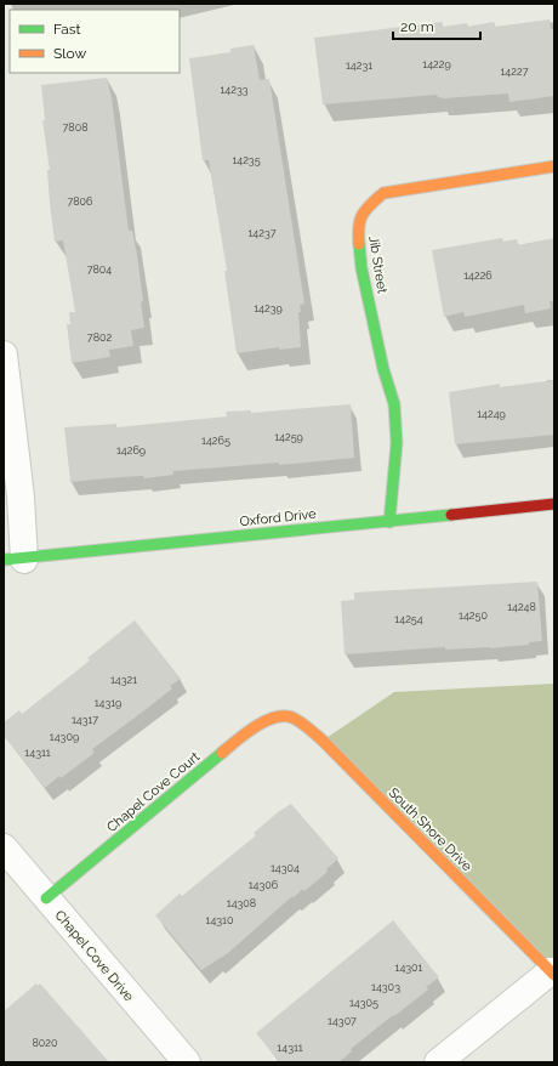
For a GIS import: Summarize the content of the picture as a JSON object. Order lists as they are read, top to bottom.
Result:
{
  "streets": {
    "street": [
      "Jib Street",
      "Oxford Drive",
      "Chapel Cove Court",
      "South Shore Drive",
      "Chapel Cove Drive"
    ]
  },
  "crossings": [
    ["Jib Street", "Oxford Drive"],
    ["Chapel Cove Court", "South Shore Drive"],
    ["Chapel Cove Court", "Chapel Cove Drive"]
  ],
  "house_numbers": [
    "14229",
    "14231",
    "14227",
    "14233",
    "7808",
    "14235",
    "7806",
    "14237",
    "7804",
    "14226",
    "14239",
    "7802",
    "14249",
    "14259",
    "14265",
    "14269",
    "14248",
    "14250",
    "14254",
    "14321",
    "14319",
    "14317",
    "14309",
    "14311",
    "14304",
    "14306",
    "14308",
    "14310",
    "14301",
    "14303",
    "14305",
    "14307",
    "8020",
    "14311"
  ],
  "legend": ["Fast", "Slow"],
  "scale_bar": "20 m"
}
